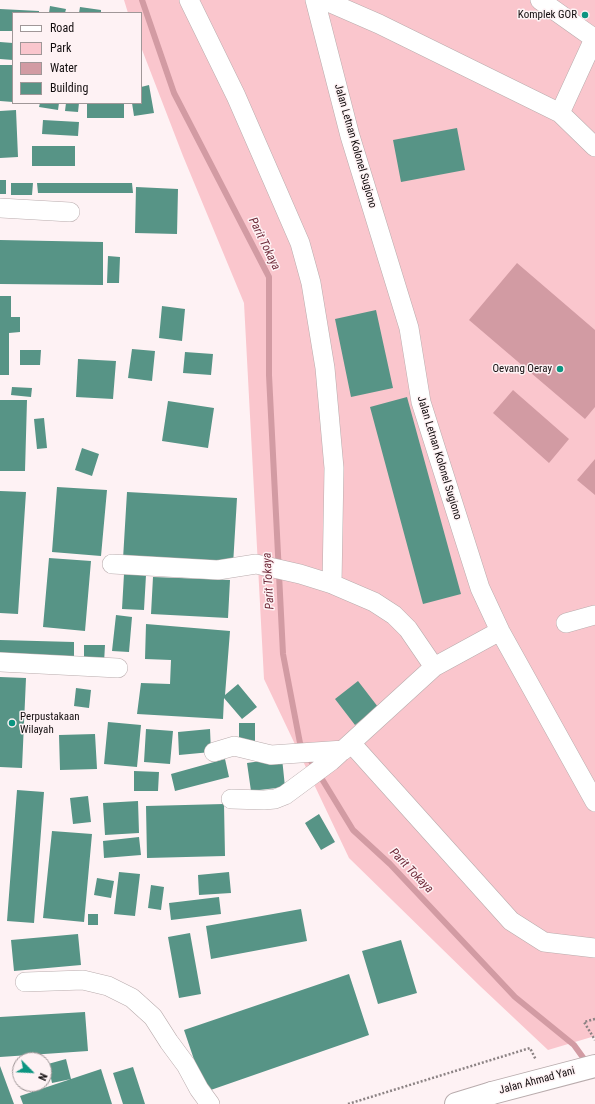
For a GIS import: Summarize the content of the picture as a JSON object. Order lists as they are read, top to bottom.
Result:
{
  "streets": {
    "main road": ["Jalan Ahmad Yani"],
    "street": ["Jalan Letnan Kolonel Sugiono"]
  },
  "water": ["Parit Tokaya"],
  "places": ["Komplek GOR", "Oevang Oeray", "Perpustakaan Wilayah"],
  "legend": [
    "Road",
    "Park",
    "Water",
    "Building"
  ],
  "north": "bottom right"
}
